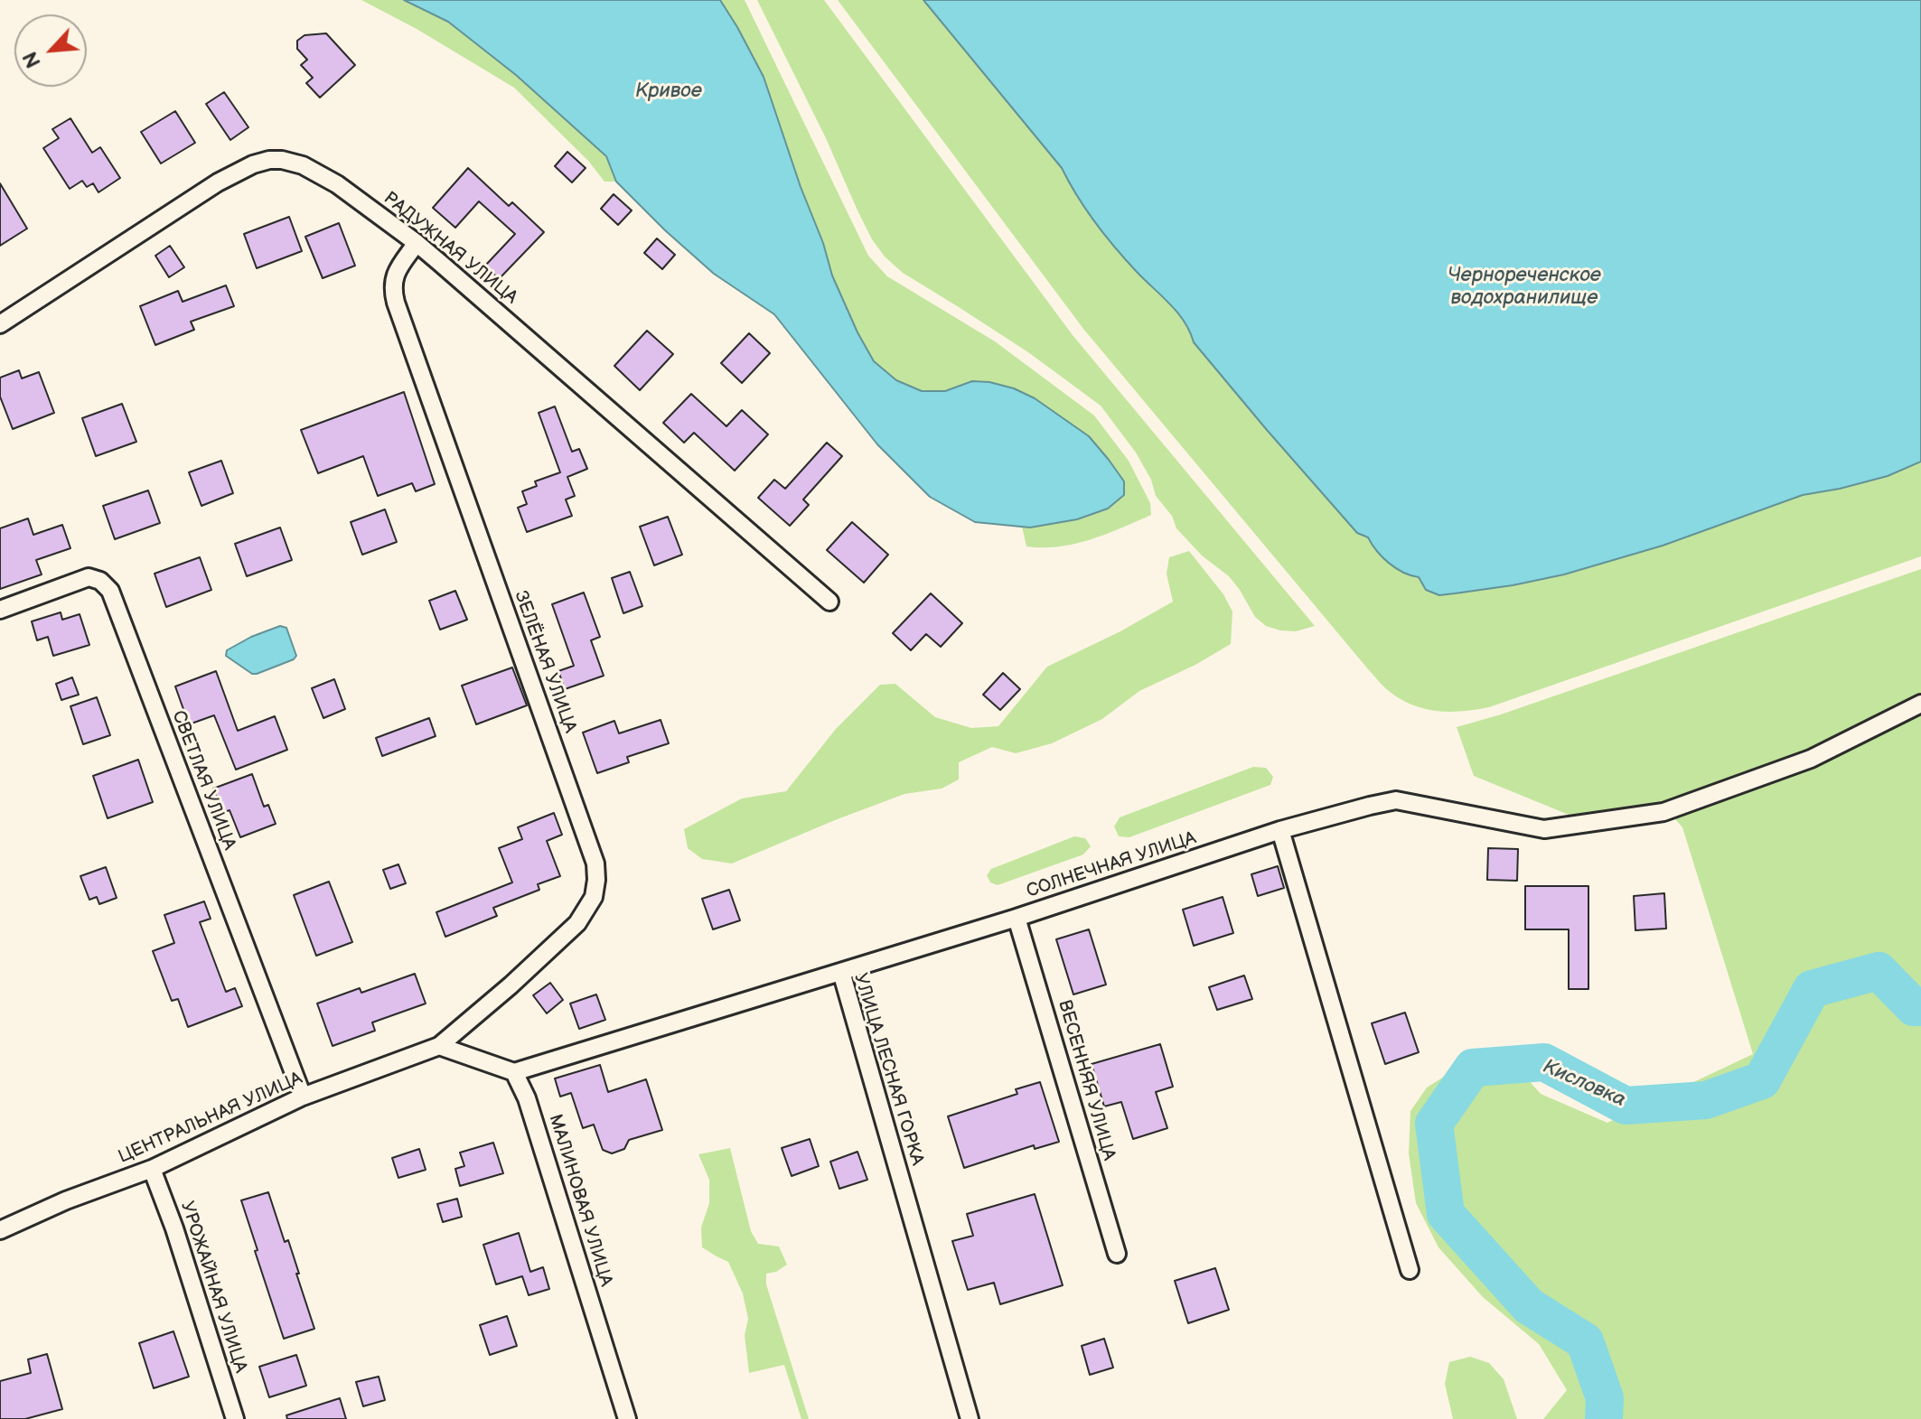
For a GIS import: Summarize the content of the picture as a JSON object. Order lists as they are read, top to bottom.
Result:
{
  "streets": {
    "street": [
      "РАДУЖНАЯ УЛИЦА",
      "ЗЕЛЁНАЯ УЛИЦА",
      "СВЕТЛАЯ УЛИЦА",
      "СОЛНЕЧНАЯ УЛИЦА",
      "УЛИЦА ЛЕСНАЯ ГОРКА",
      "ВЕСЕННЯЯ УЛИЦА",
      "ЦЕНТРАЛЬНАЯ УЛИЦА",
      "МАЛИНОВАЯ УЛИЦА",
      "УРОЖАЙНАЯ УЛИЦА"
    ]
  },
  "crossings": [
    ["РАДУЖНАЯ УЛИЦА", "ЗЕЛЁНАЯ УЛИЦА"],
    ["ЗЕЛЁНАЯ УЛИЦА", "ЦЕНТРАЛЬНАЯ УЛИЦА"],
    ["СВЕТЛАЯ УЛИЦА", "ЦЕНТРАЛЬНАЯ УЛИЦА"],
    ["СОЛНЕЧНАЯ УЛИЦА", "УЛИЦА ЛЕСНАЯ ГОРКА"],
    ["СОЛНЕЧНАЯ УЛИЦА", "ВЕСЕННЯЯ УЛИЦА"],
    ["УЛИЦА ЛЕСНАЯ ГОРКА", "МАЛИНОВАЯ УЛИЦА"],
    ["ЦЕНТРАЛЬНАЯ УЛИЦА", "УРОЖАЙНАЯ УЛИЦА"]
  ],
  "water": ["Кривое", "Чернореченское водохранилище", "Кисловка"],
  "north": "bottom left"
}
